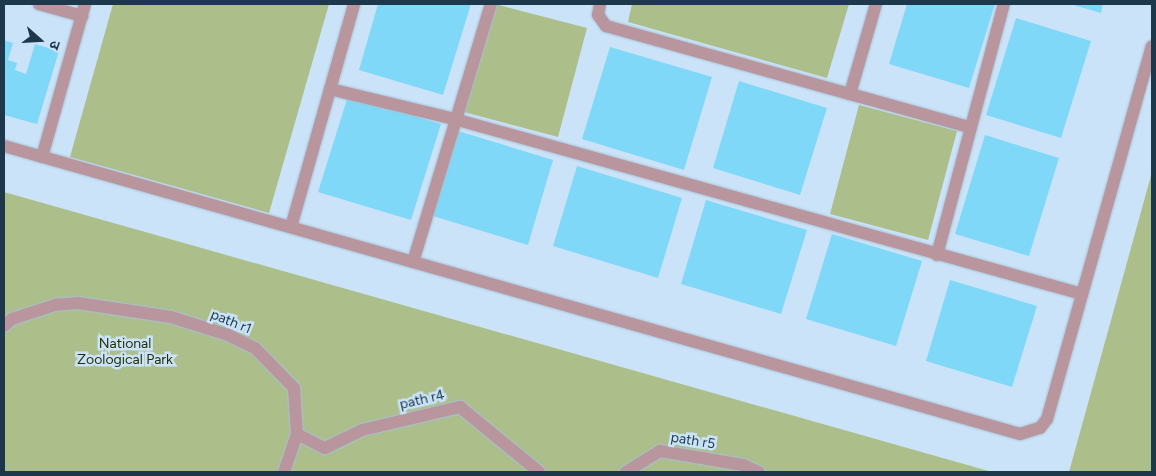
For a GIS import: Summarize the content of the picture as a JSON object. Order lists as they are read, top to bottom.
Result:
{
  "streets": {
    "street": ["path r1", "path r4", "path r5"]
  },
  "crossings": [
    ["path r1", "path r4"]
  ],
  "parks": ["National Zoological Park"],
  "north": "right"
}
